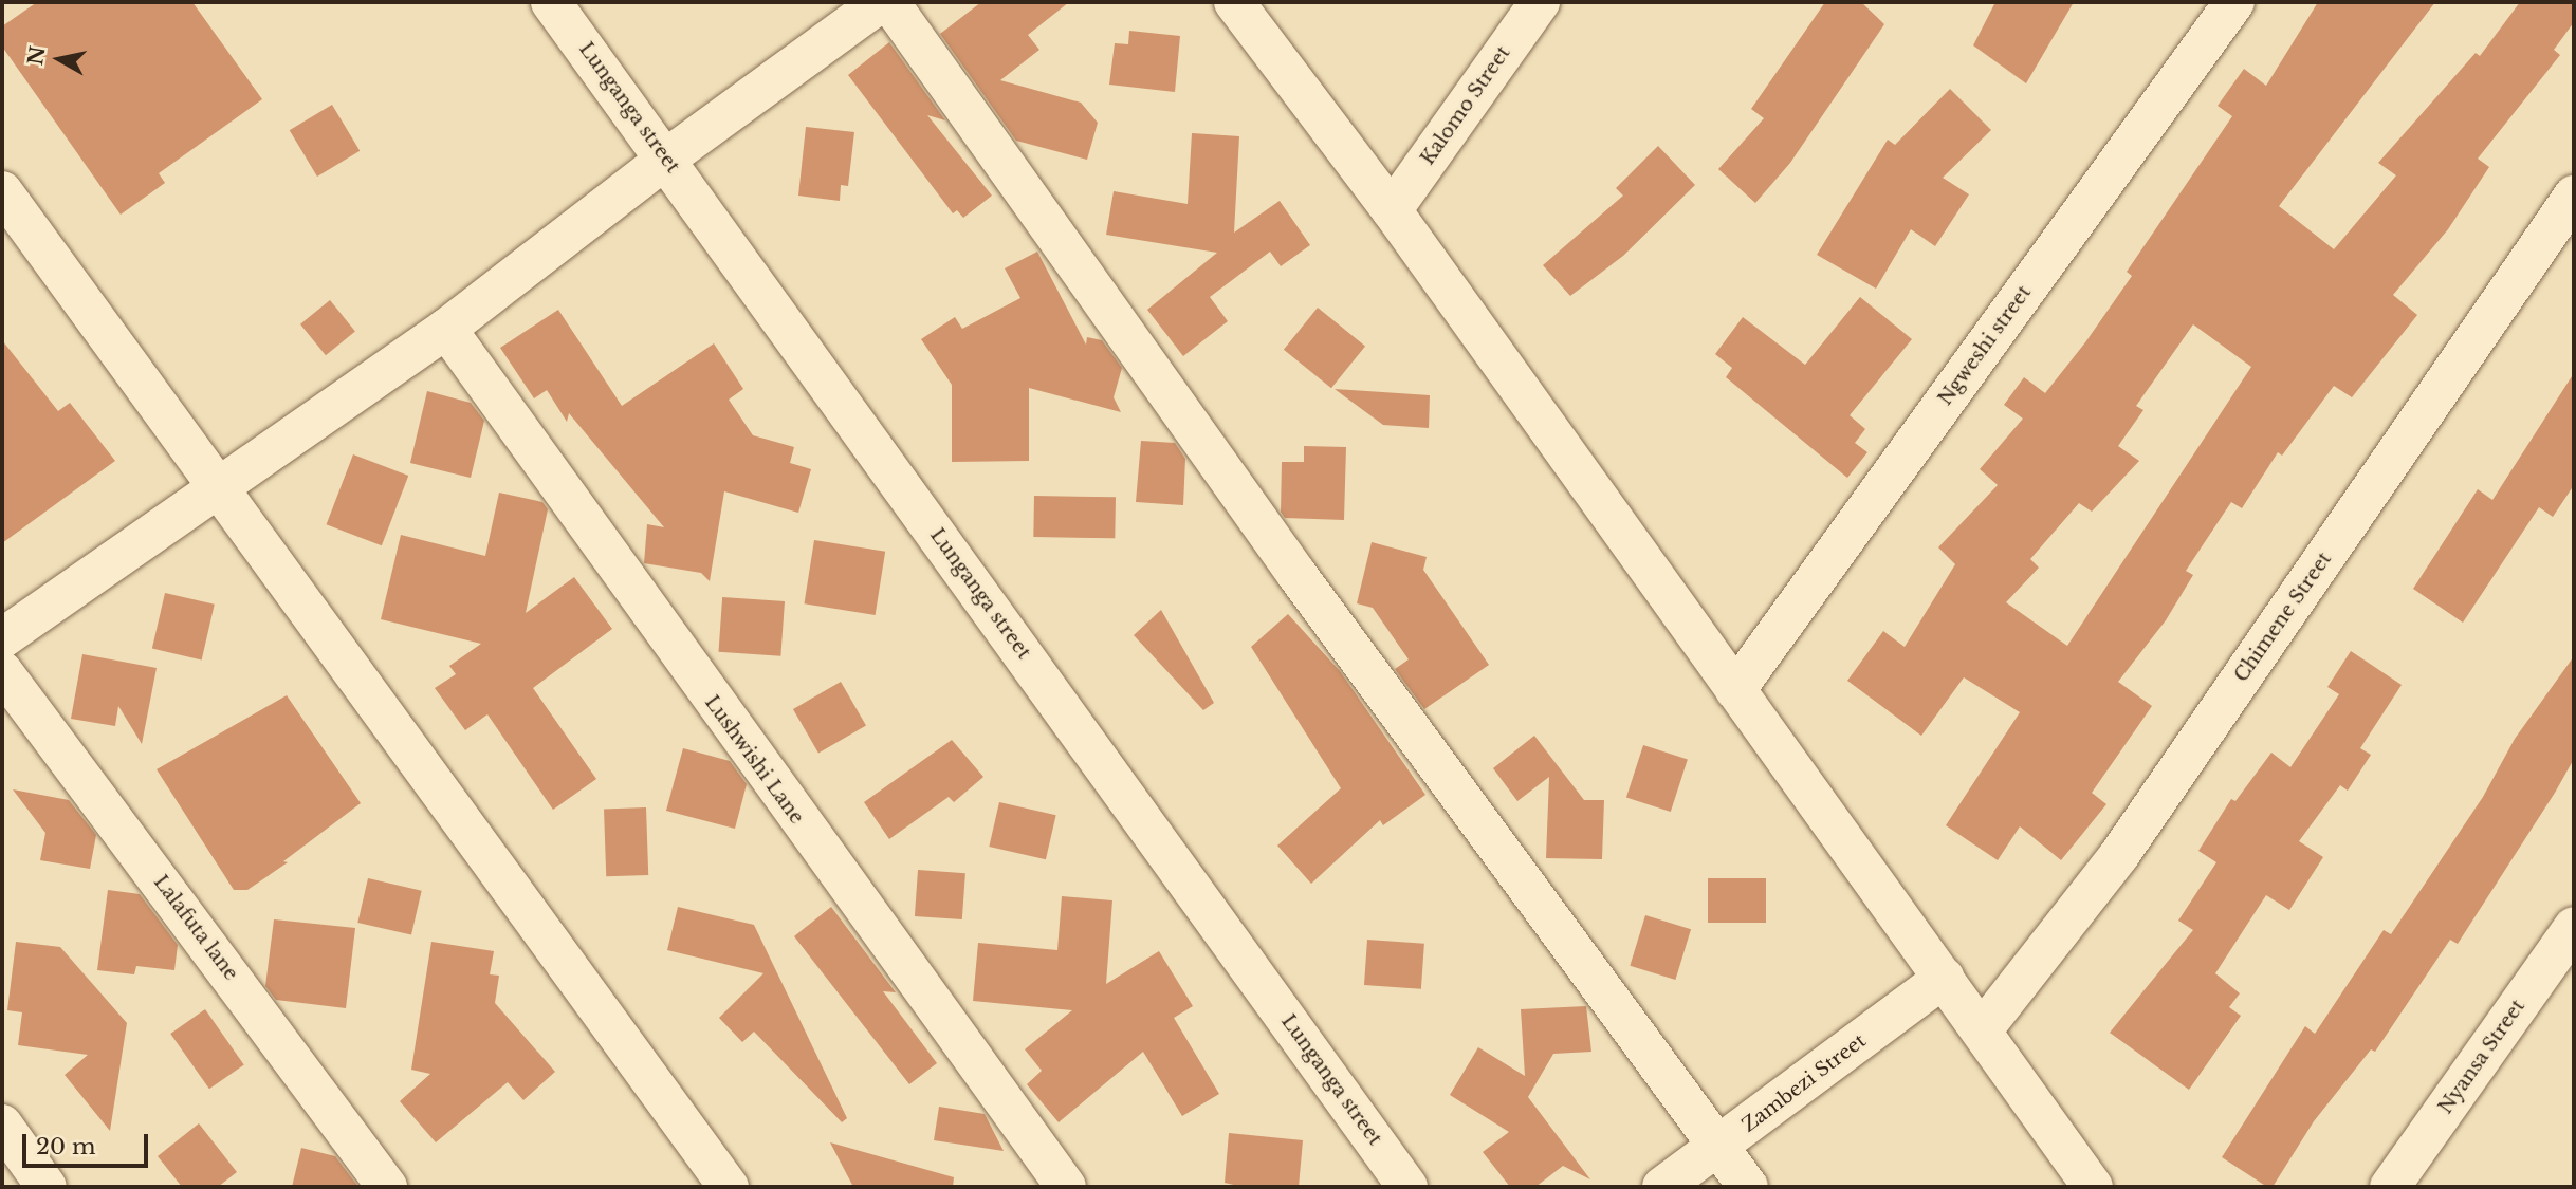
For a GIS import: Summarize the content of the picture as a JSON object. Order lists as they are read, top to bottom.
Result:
{
  "streets": {
    "street": [
      "Kalomo Street",
      "Lunganga street",
      "Ngweshi street",
      "Chimene Street",
      "Lushwishi Lane",
      "Lalafuta lane",
      "Nyansa Street",
      "Zambezi Street"
    ]
  },
  "scale_bar": "20 m",
  "north": "left"
}
